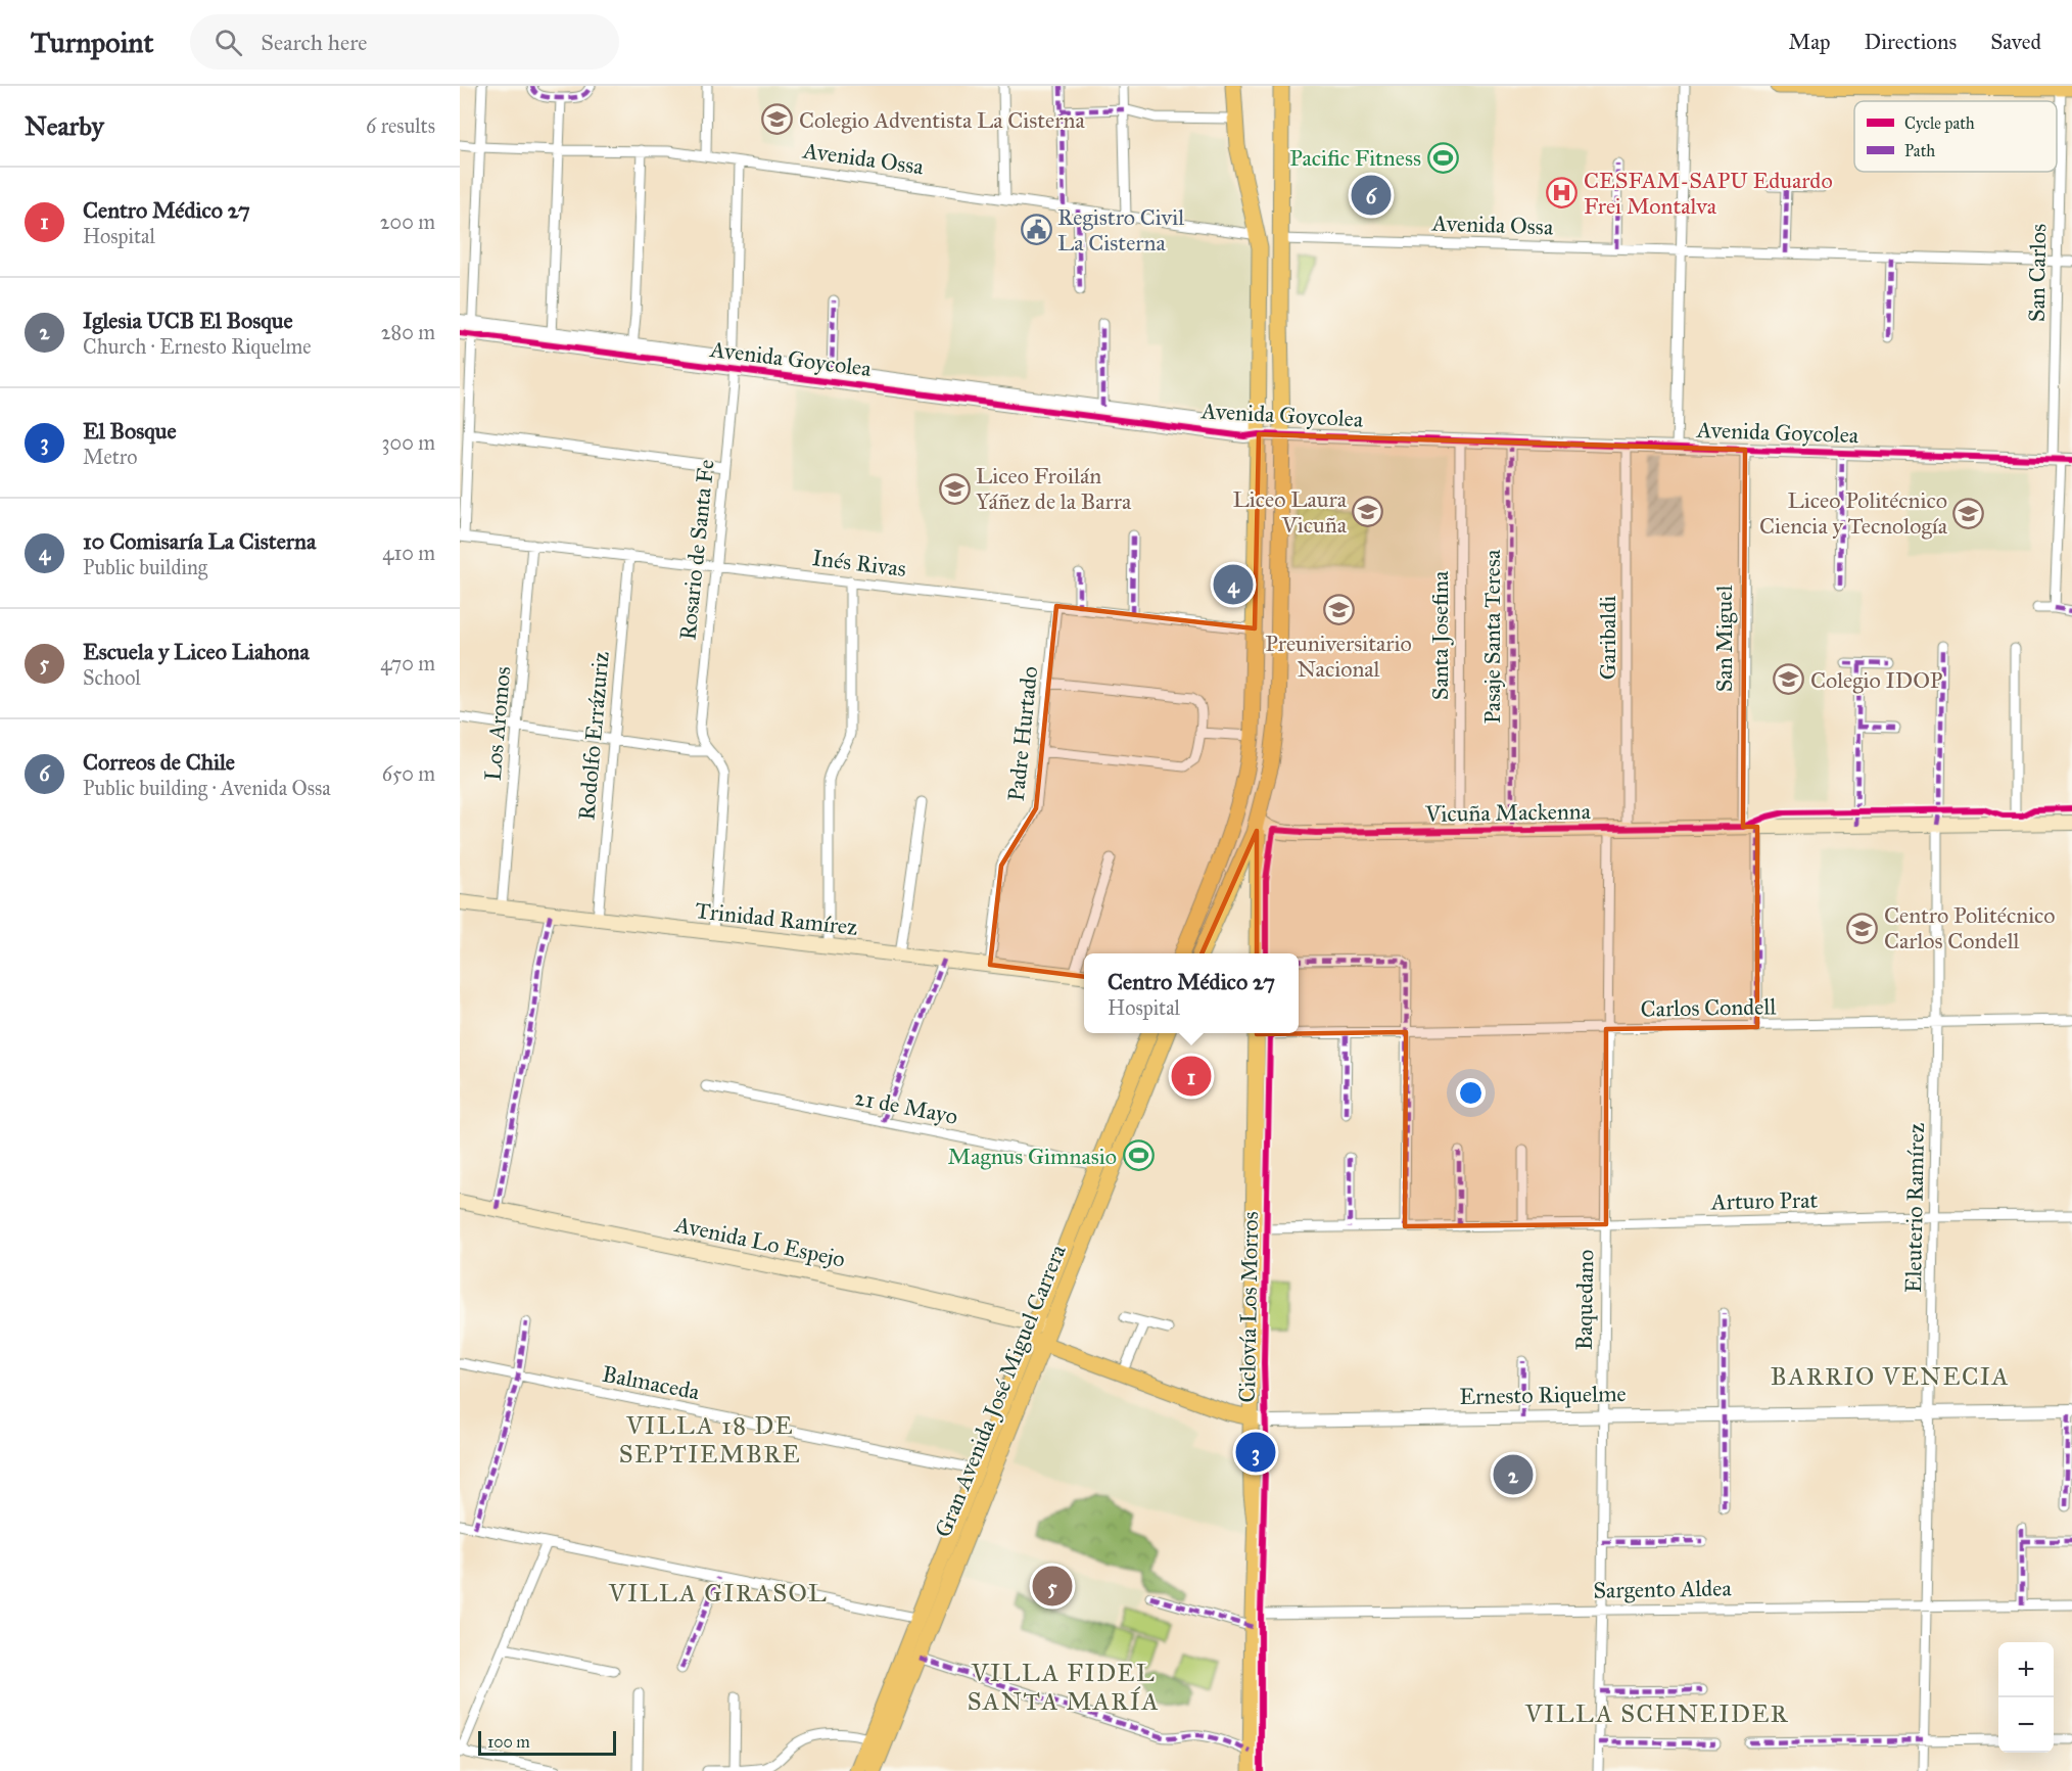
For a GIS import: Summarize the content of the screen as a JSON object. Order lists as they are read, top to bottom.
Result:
{
  "streets": {
    "main road": [
      "Vicuña Mackenna",
      "Trinidad Ramírez",
      "Avenida Lo Espejo",
      "Gran Avenida José Miguel Carrera",
      "Ernesto Riquelme"
    ],
    "street": [
      "Avenida Ossa",
      "San Carlos",
      "Avenida Goycolea",
      "Rosario de Santa Fe",
      "Inés Rivas",
      "Santa Josefina",
      "Pasaje Santa Teresa",
      "Garibaldi",
      "San Miguel",
      "Los Aromos",
      "Padre Hurtado",
      "Rodolfo Errázuriz",
      "Carlos Condell",
      "21 de Mayo",
      "Arturo Prat",
      "Eleuterio Ramírez",
      "Baquedano",
      "Balmaceda",
      "Sargento Aldea"
    ],
    "cycle path": ["Ciclovía Los Morros"]
  },
  "crossings": [
    ["Avenida Ossa", "San Carlos"],
    ["Avenida Ossa", "Rosario de Santa Fe"],
    ["San Carlos", "Avenida Goycolea"],
    ["Avenida Goycolea", "Rosario de Santa Fe"],
    ["Avenida Goycolea", "Santa Josefina"],
    ["Avenida Goycolea", "Pasaje Santa Teresa"],
    ["Avenida Goycolea", "Garibaldi"],
    ["Avenida Goycolea", "San Miguel"],
    ["Rosario de Santa Fe", "Inés Rivas"],
    ["Rosario de Santa Fe", "Trinidad Ramírez"],
    ["Inés Rivas", "Los Aromos"],
    ["Inés Rivas", "Padre Hurtado"],
    ["Inés Rivas", "Rodolfo Errázuriz"],
    ["Santa Josefina", "Vicuña Mackenna"],
    ["Pasaje Santa Teresa", "Vicuña Mackenna"],
    ["Garibaldi", "Vicuña Mackenna"],
    ["San Miguel", "Vicuña Mackenna"],
    ["Los Aromos", "Trinidad Ramírez"],
    ["Padre Hurtado", "Trinidad Ramírez"],
    ["Rodolfo Errázuriz", "Trinidad Ramírez"],
    ["Vicuña Mackenna", "Eleuterio Ramírez"],
    ["Vicuña Mackenna", "Baquedano"],
    ["Carlos Condell", "Eleuterio Ramírez"],
    ["Carlos Condell", "Baquedano"],
    ["21 de Mayo", "Gran Avenida José Miguel Carrera"],
    ["Arturo Prat", "Eleuterio Ramírez"],
    ["Arturo Prat", "Baquedano"],
    ["Eleuterio Ramírez", "Ernesto Riquelme"],
    ["Eleuterio Ramírez", "Sargento Aldea"],
    ["Avenida Lo Espejo", "Gran Avenida José Miguel Carrera"],
    ["Avenida Lo Espejo", "Ernesto Riquelme"],
    ["Baquedano", "Ernesto Riquelme"],
    ["Baquedano", "Sargento Aldea"],
    ["Balmaceda", "Gran Avenida José Miguel Carrera"],
    ["Gran Avenida José Miguel Carrera", "Ernesto Riquelme"]
  ],
  "districts": [
    "BARRIO VENECIA",
    "VILLA 18 DE SEPTIEMBRE",
    "VILLA GIRASOL",
    "VILLA FIDEL SANTA MARÍA",
    "VILLA SCHNEIDER"
  ],
  "places": {
    "school or university": [
      "Colegio Adventista La Cisterna",
      "Liceo Froilán Yáñez de la Barra",
      "Liceo Laura Vicuña",
      "Liceo Politécnico Ciencia y Tecnología",
      "Preuniversitario Nacional",
      "Colegio IDOP",
      "Centro Politécnico Carlos Condell"
    ],
    "sports": ["Pacific Fitness", "Magnus Gimnasio"],
    "hospital": ["CESFAM-SAPU Eduardo Frei Montalva"],
    "public building": ["Registro Civil La Cisterna"]
  },
  "legend": ["Cycle path", "Path"],
  "scale_bar": "100 m",
  "page": {
    "header": "Turnpoint",
    "search": "Search here",
    "nav": ["Map", "Directions", "Saved"],
    "heading": ["Nearby", "6 results"],
    "list": [
      {
        "mark": "1",
        "name": "Centro Médico 27",
        "note": "Hospital",
        "value": "200 m"
      },
      {
        "mark": "2",
        "name": "Iglesia UCB El Bosque",
        "note": "Church · Ernesto Riquelme",
        "value": "280 m"
      },
      {
        "mark": "3",
        "name": "El Bosque",
        "note": "Metro",
        "value": "300 m"
      },
      {
        "mark": "4",
        "name": "10 Comisaría La Cisterna",
        "note": "Public building",
        "value": "410 m"
      },
      {
        "mark": "5",
        "name": "Escuela y Liceo Liahona",
        "note": "School",
        "value": "470 m"
      },
      {
        "mark": "6",
        "name": "Correos de Chile",
        "note": "Public building · Avenida Ossa",
        "value": "650 m"
      }
    ],
    "pins": [
      "6",
      "4",
      "1",
      "3",
      "2",
      "5"
    ],
    "popup": ["Centro Médico 27", "Hospital"],
    "map_buttons": ["+", "−"],
    "scale": "100 m"
  }
}
